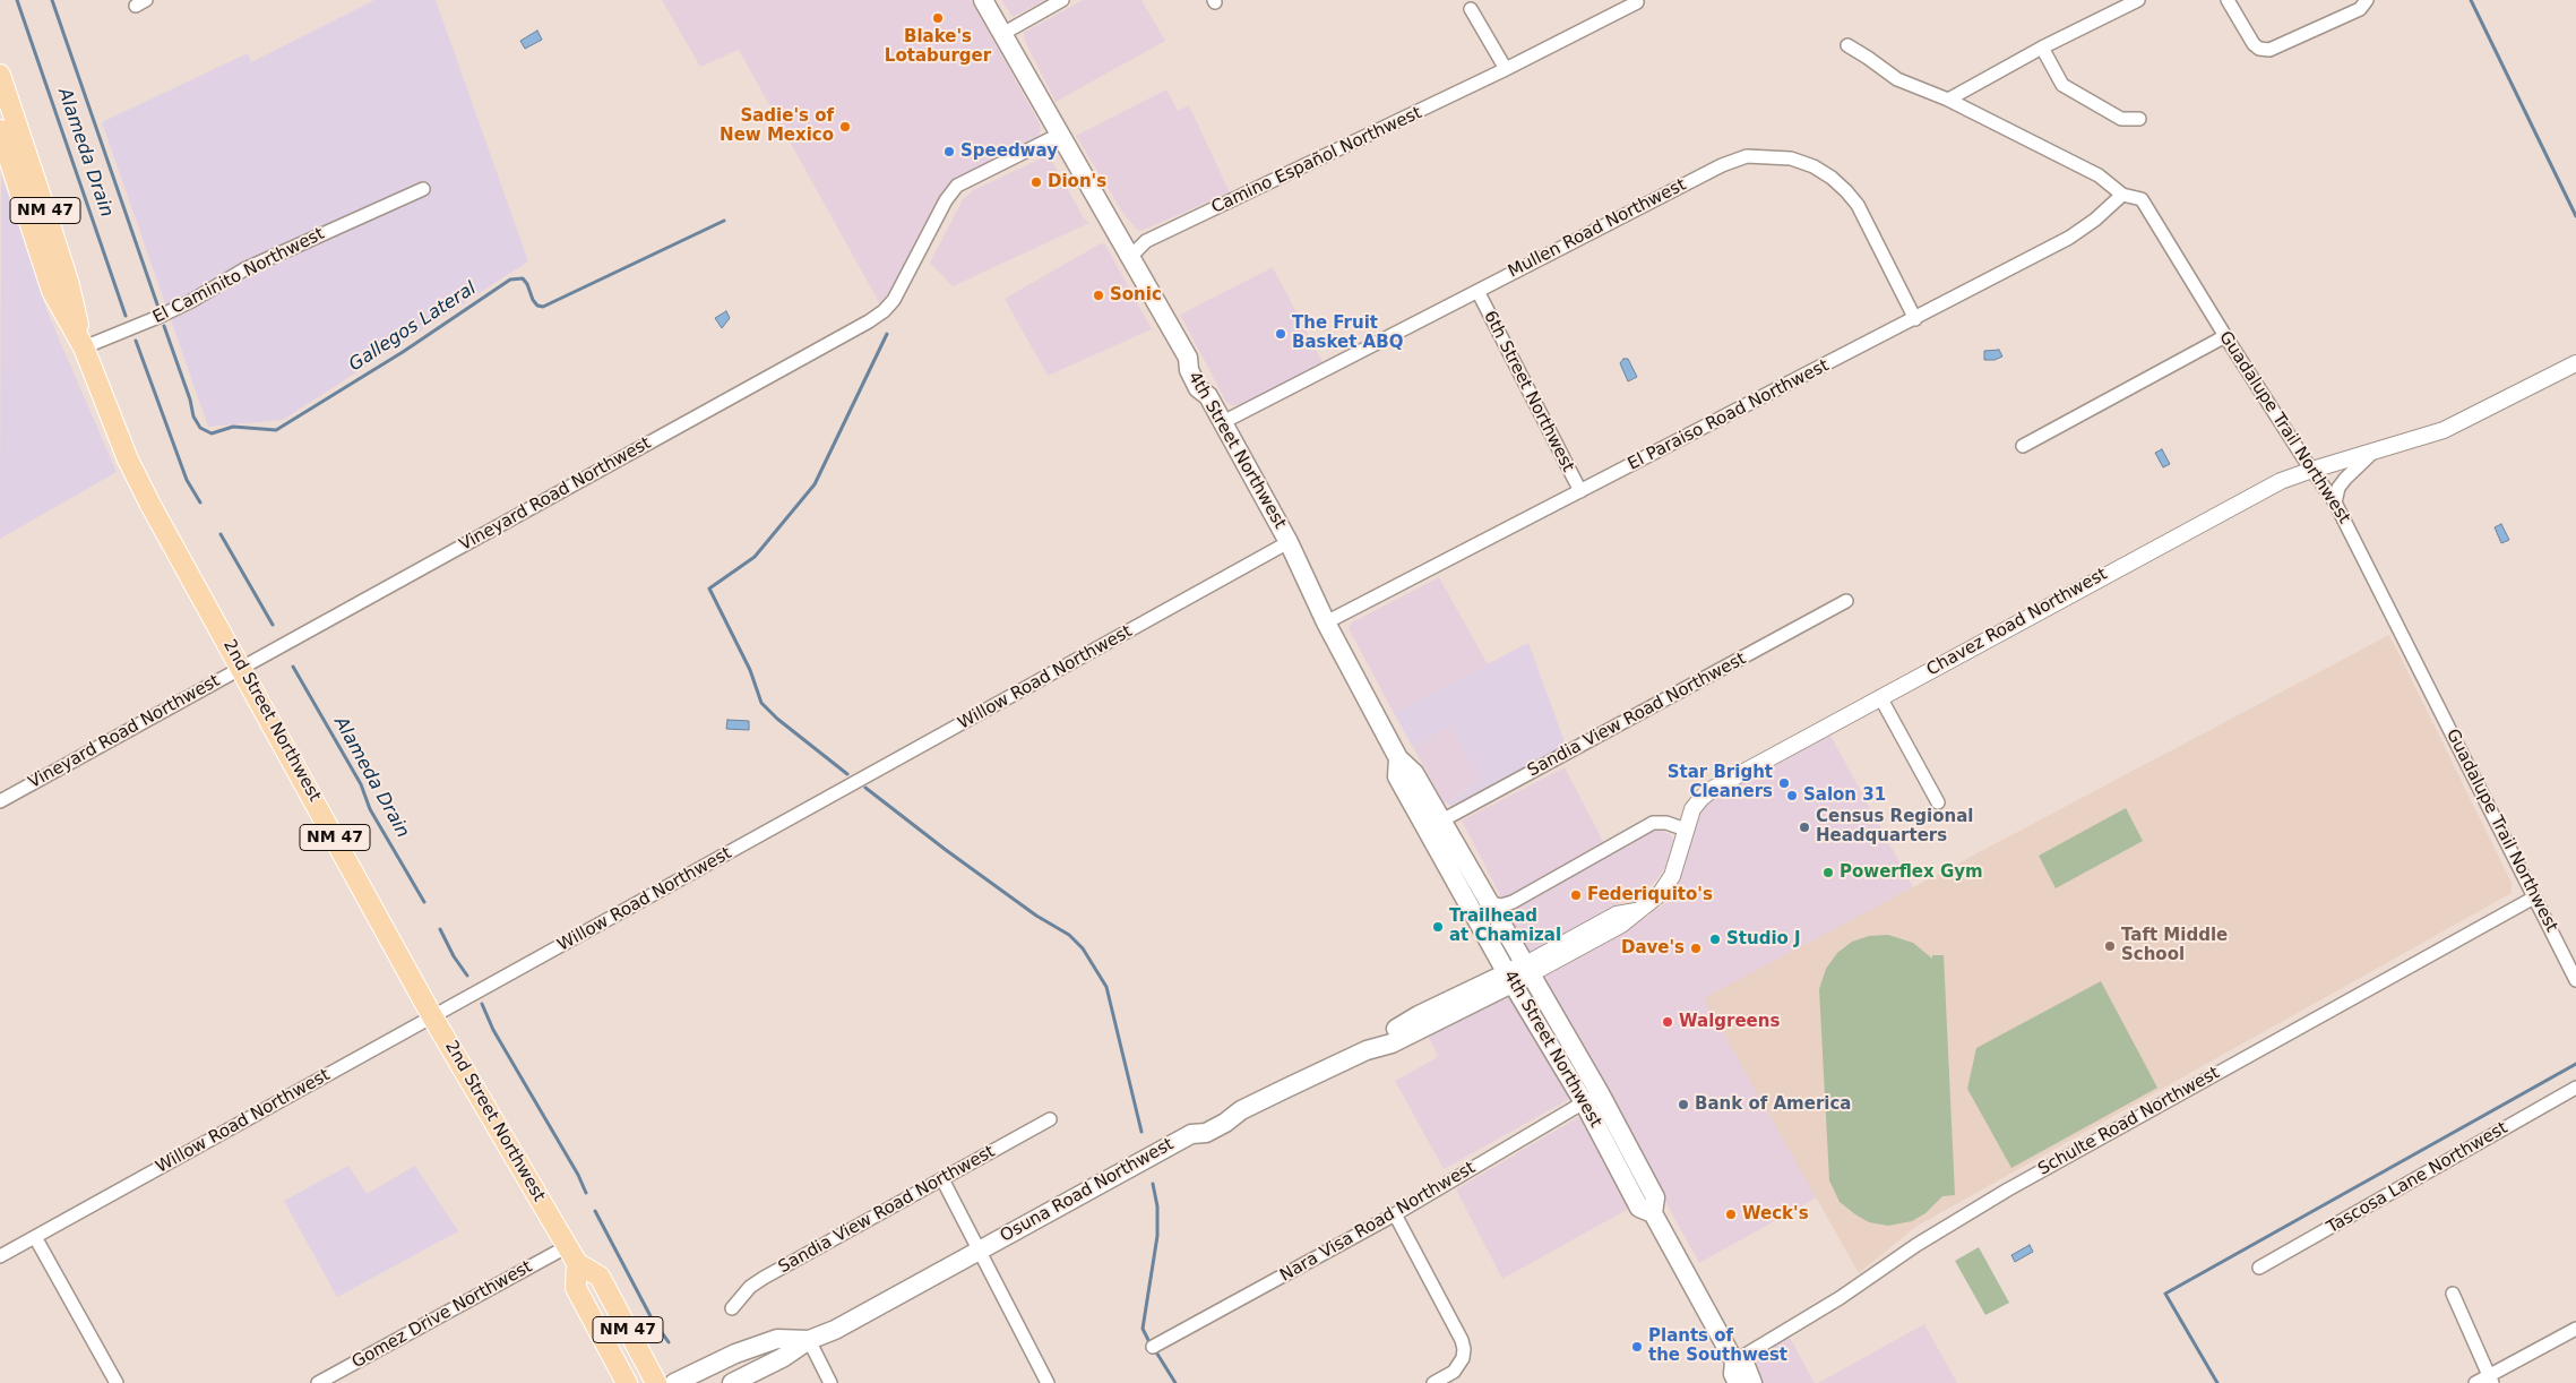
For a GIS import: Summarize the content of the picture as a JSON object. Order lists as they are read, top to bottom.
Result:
{
  "streets": {
    "main road": [
      "NM 47",
      "4th Street Northwest",
      "2nd Street Northwest",
      "Osuna Road Northwest"
    ],
    "street": [
      "Camino Español Northwest",
      "Mullen Road Northwest",
      "El Caminito Northwest",
      "6th Street Northwest",
      "El Paraiso Road Northwest",
      "Guadalupe Trail Northwest",
      "Vineyard Road Northwest",
      "Chavez Road Northwest",
      "Willow Road Northwest",
      "Sandia View Road Northwest",
      "Schulte Road Northwest",
      "Tascosa Lane Northwest",
      "Nara Visa Road Northwest",
      "Gomez Drive Northwest"
    ]
  },
  "crossings": [
    ["Camino Español Northwest", "4th Street Northwest"],
    ["Mullen Road Northwest", "6th Street Northwest"],
    ["Mullen Road Northwest", "El Paraiso Road Northwest"],
    ["Mullen Road Northwest", "4th Street Northwest"],
    ["El Caminito Northwest", "2nd Street Northwest"],
    ["6th Street Northwest", "El Paraiso Road Northwest"],
    ["El Paraiso Road Northwest", "Guadalupe Trail Northwest"],
    ["El Paraiso Road Northwest", "4th Street Northwest"],
    ["Guadalupe Trail Northwest", "Chavez Road Northwest"],
    ["Guadalupe Trail Northwest", "Schulte Road Northwest"],
    ["4th Street Northwest", "Vineyard Road Northwest"],
    ["4th Street Northwest", "Willow Road Northwest"],
    ["4th Street Northwest", "Sandia View Road Northwest"],
    ["4th Street Northwest", "Schulte Road Northwest"],
    ["4th Street Northwest", "Osuna Road Northwest"],
    ["4th Street Northwest", "Nara Visa Road Northwest"],
    ["Vineyard Road Northwest", "2nd Street Northwest"],
    ["Willow Road Northwest", "2nd Street Northwest"],
    ["2nd Street Northwest", "Gomez Drive Northwest"]
  ],
  "water": ["Alameda Drain", "Gallegos Lateral"],
  "places": [
    "Blake's Lotaburger",
    "Sadie's of New Mexico",
    "Speedway",
    "Dion's",
    "Sonic",
    "The Fruit Basket ABQ",
    "Star Bright Cleaners",
    "Salon 31",
    "Census Regional Headquarters",
    "Powerflex Gym",
    "Federiquito's",
    "Trailhead at Chamizal",
    "Studio J",
    "Taft Middle School",
    "Dave's",
    "Walgreens",
    "Bank of America",
    "Weck's",
    "Plants of the Southwest"
  ]
}
